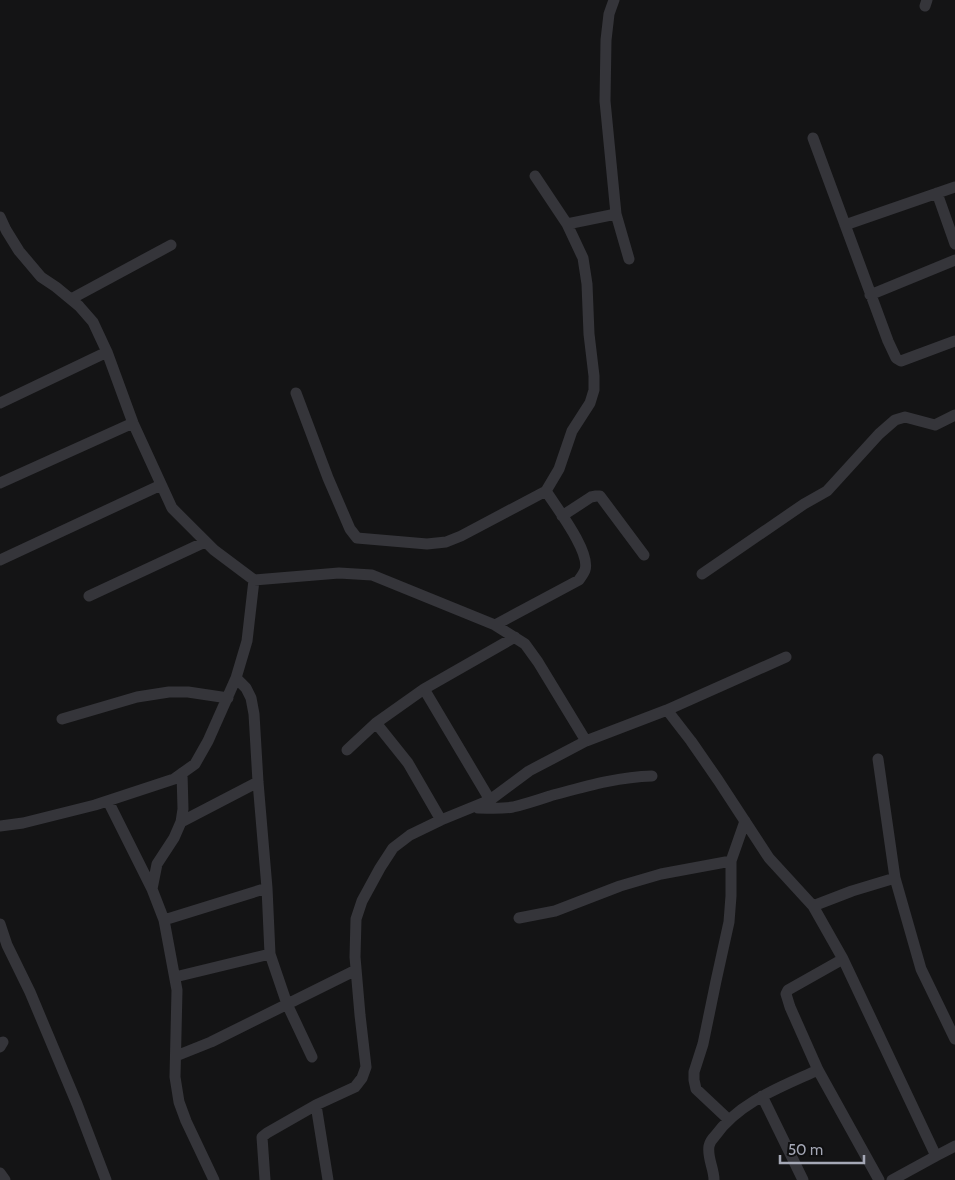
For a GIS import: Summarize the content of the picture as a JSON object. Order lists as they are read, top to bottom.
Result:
{
  "scale_bar": "50 m"
}
